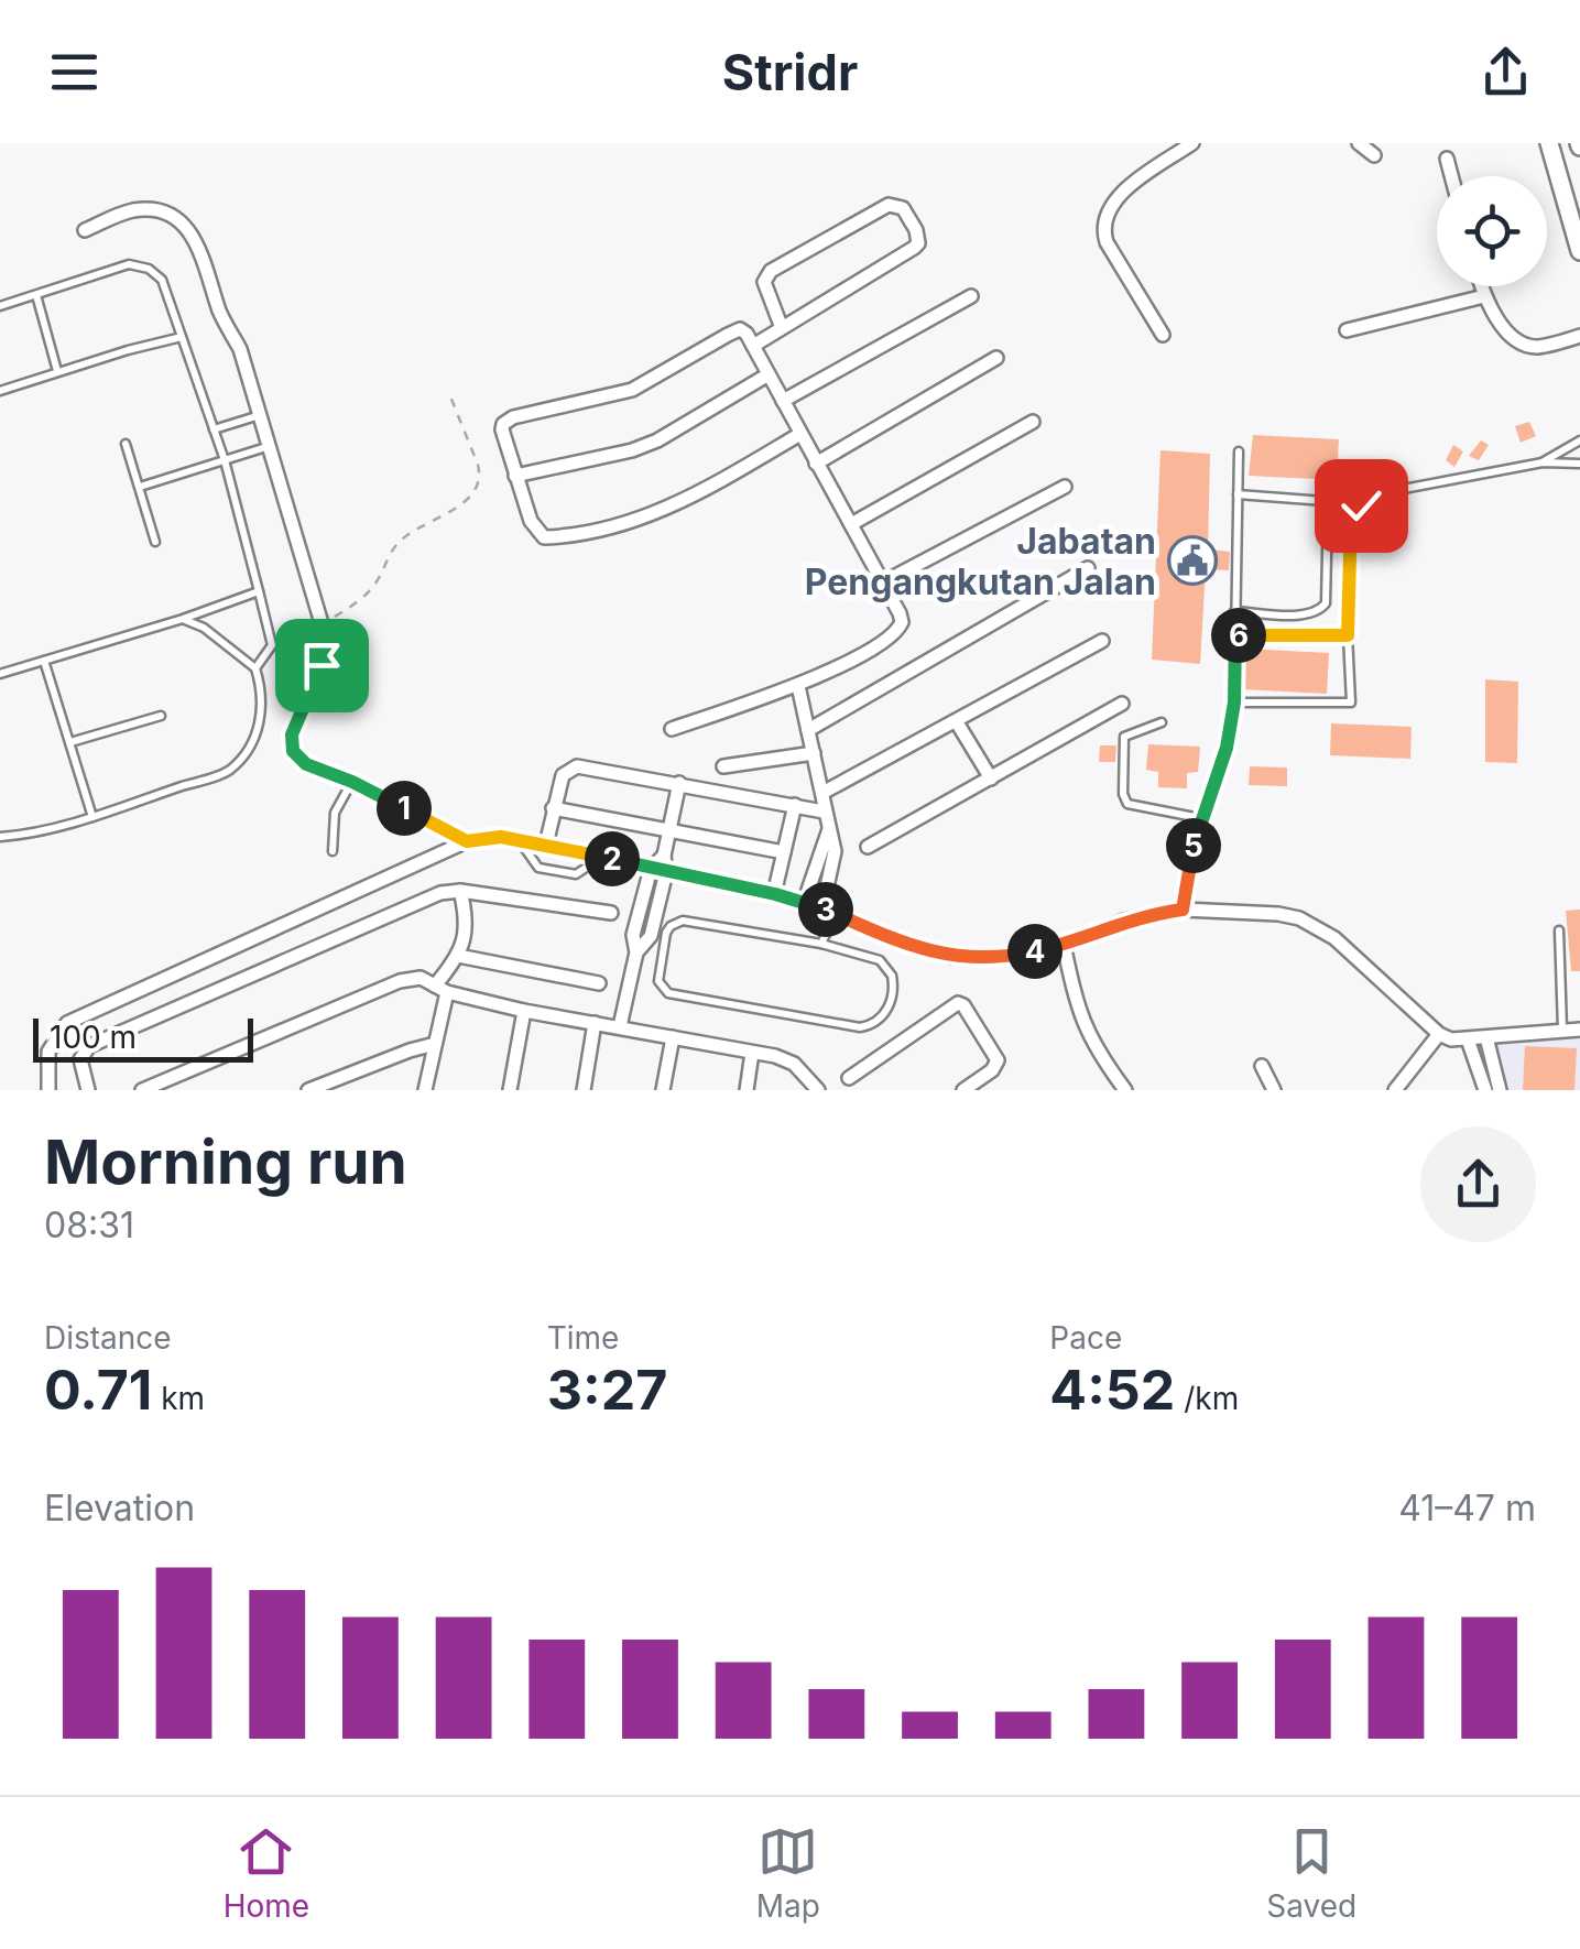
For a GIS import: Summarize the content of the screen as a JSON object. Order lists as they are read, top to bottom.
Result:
{
  "places": {
    "public building": ["Jabatan Pengangkutan Jalan"]
  },
  "scale_bar": "100 m",
  "page": {
    "header": "Stridr",
    "pins": [
      "6",
      "1",
      "5",
      "2",
      "3",
      "4"
    ],
    "scale": "100 m",
    "heading": ["Morning run", "08:31"],
    "stats": [
      ["Distance", "0.71 km"],
      ["Time", "3:27"],
      ["Pace", "4:52 /km"]
    ],
    "chart": ["Elevation", "41–47 m"],
    "tabs": ["Home", "Map", "Saved"]
  }
}
